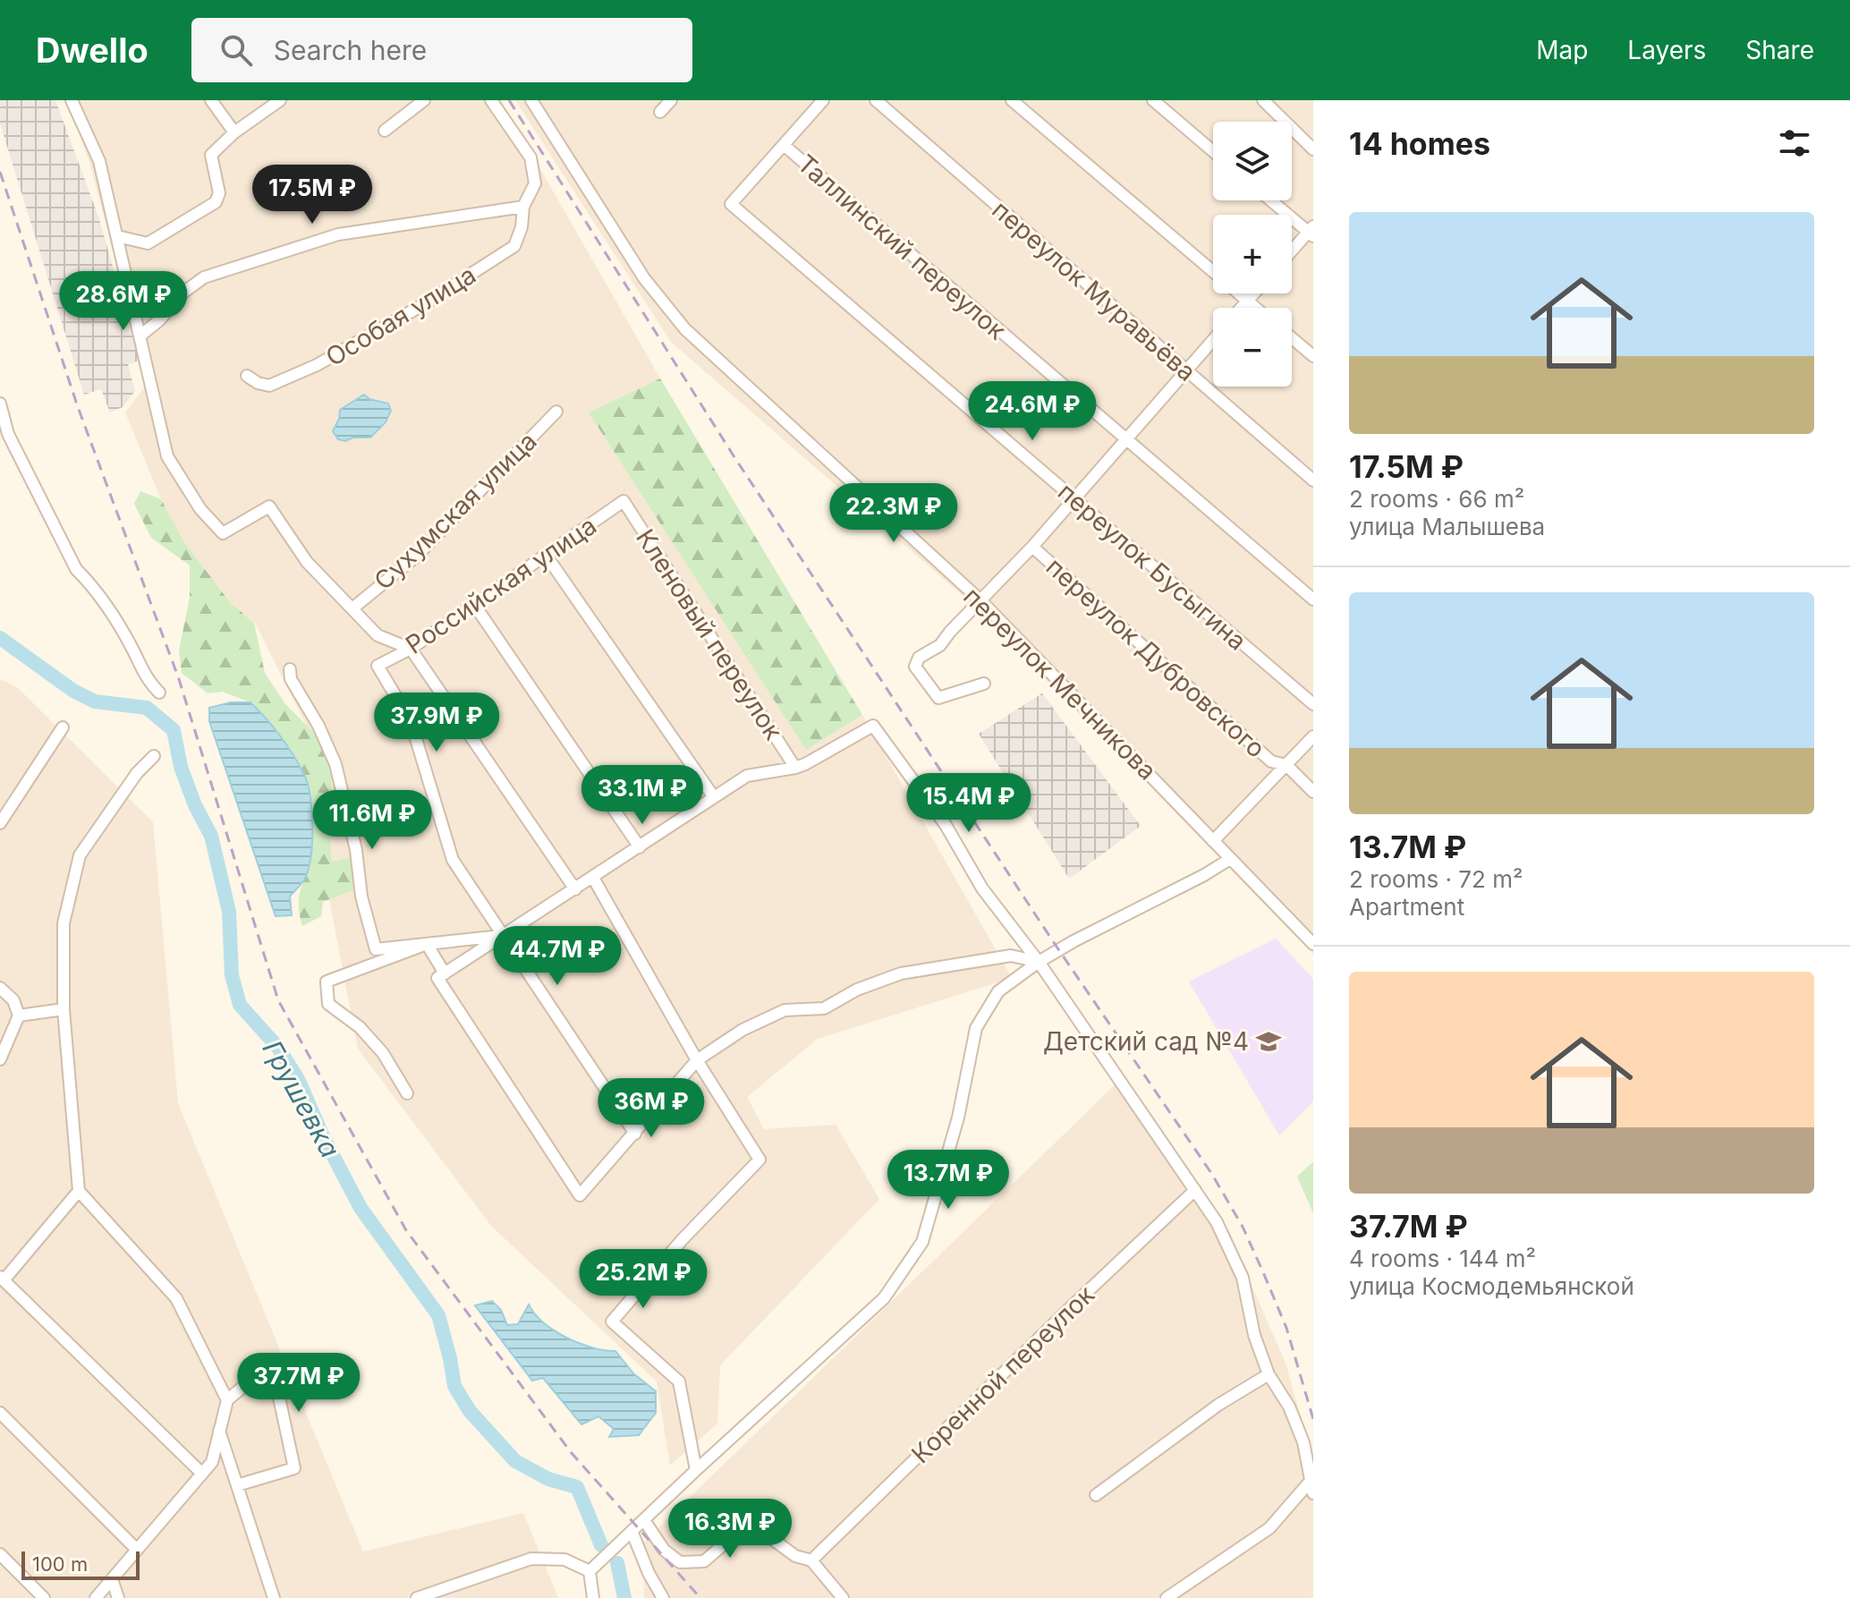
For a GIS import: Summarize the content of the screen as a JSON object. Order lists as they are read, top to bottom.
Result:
{
  "streets": {
    "street": [
      "Таллинский переулок",
      "переулок Муравьёва",
      "Особая улица",
      "Сухумская улица",
      "переулок Бусыгина",
      "Российская улица",
      "Кленовый переулок",
      "переулок Дубровского",
      "переулок Мечникова",
      "Коренной переулок"
    ]
  },
  "crossings": [
    ["Таллинский переулок", "переулок Бусыгина"],
    ["Российская улица", "Кленовый переулок"]
  ],
  "water": ["Грушевка"],
  "places": {
    "school or university": ["Детский сад №4"]
  },
  "scale_bar": "100 m",
  "page": {
    "header": "Dwello",
    "search": "Search here",
    "nav": ["Map", "Layers", "Share"],
    "heading": "14 homes",
    "map_buttons": ["+", "−"],
    "price": [
      "17.5M ₽",
      "28.6M ₽",
      "24.6M ₽",
      "22.3M ₽",
      "37.9M ₽",
      "33.1M ₽",
      "15.4M ₽",
      "11.6M ₽",
      "44.7M ₽",
      "36M ₽",
      "13.7M ₽",
      "25.2M ₽",
      "37.7M ₽",
      "16.3M ₽"
    ],
    "list": [
      {
        "name": "17.5M ₽",
        "note": "2 rooms · 66 m² · улица Малышева"
      },
      {
        "name": "13.7M ₽",
        "note": "2 rooms · 72 m² · Apartment"
      },
      {
        "name": "37.7M ₽",
        "note": "4 rooms · 144 m² · улица Космодемьянской"
      }
    ],
    "scale": "100 m"
  }
}
